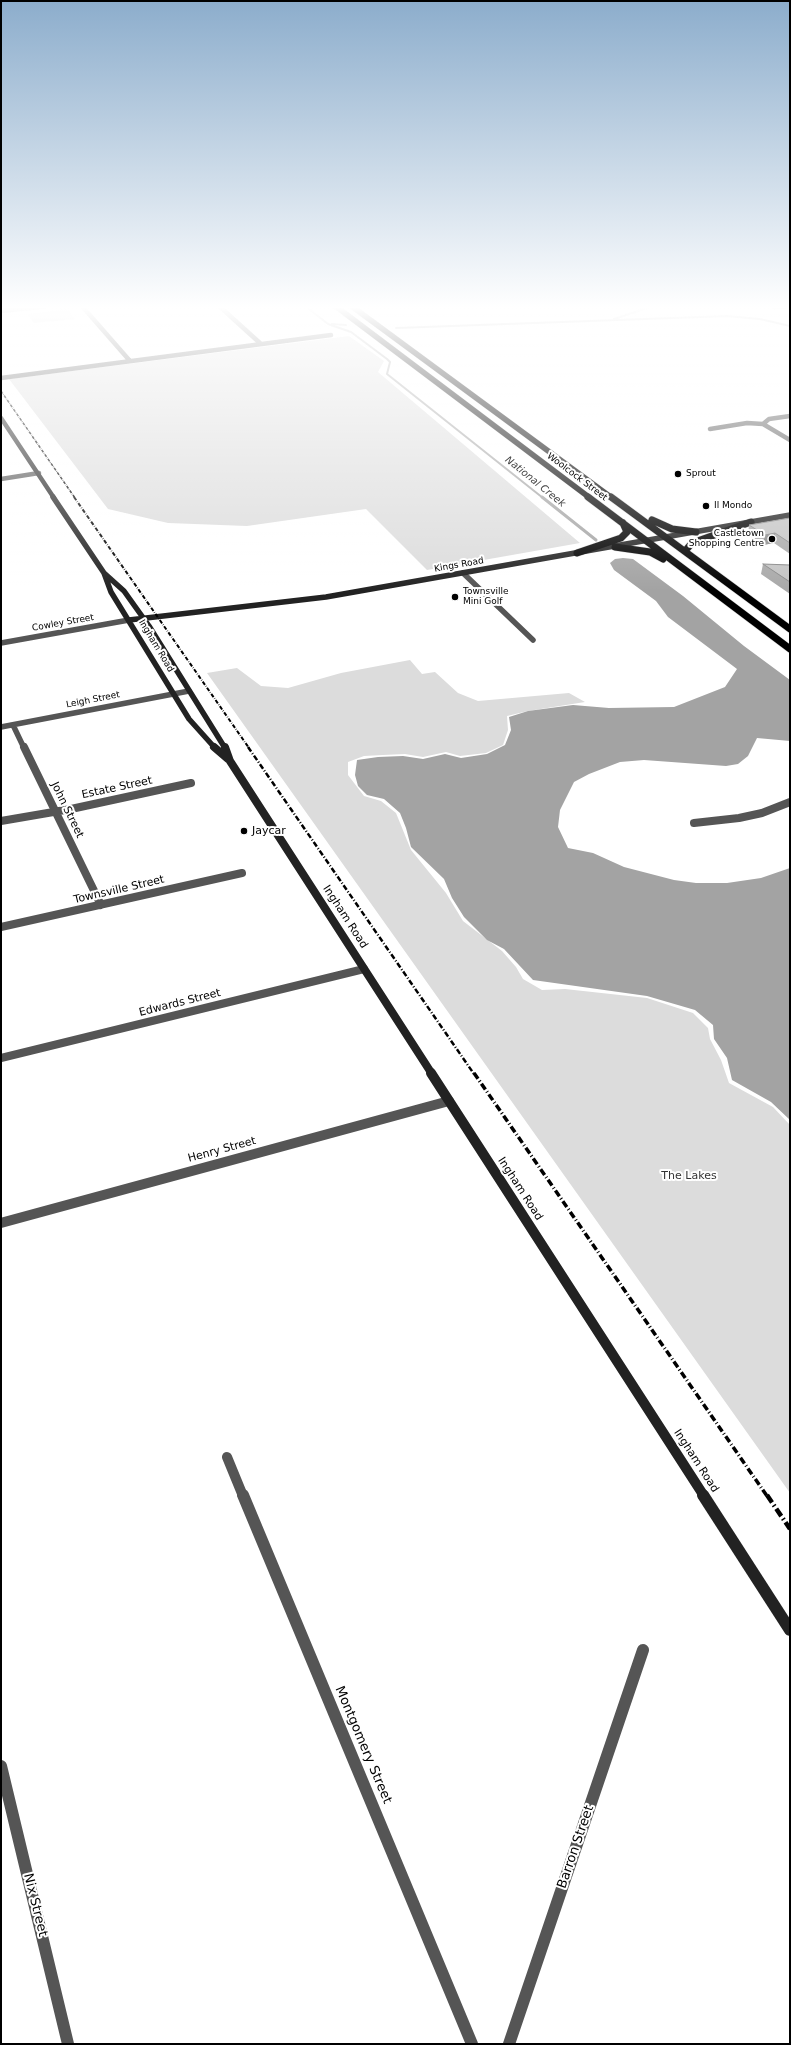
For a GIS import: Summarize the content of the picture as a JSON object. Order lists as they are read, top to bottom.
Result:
{
  "streets": {
    "main road": ["Woolcock Street", "Kings Road", "Ingham Road"],
    "street": [
      "Cowley Street",
      "Leigh Street",
      "Estate Street",
      "John Street",
      "Townsville Street",
      "Edwards Street",
      "Henry Street",
      "Montgomery Street",
      "Barron Street",
      "Nix Street"
    ]
  },
  "crossings": [
    ["Woolcock Street", "Kings Road"],
    ["Kings Road", "Cowley Street"],
    ["Kings Road", "Ingham Road"],
    ["Cowley Street", "Ingham Road"],
    ["Ingham Road", "Leigh Street"],
    ["Ingham Road", "Edwards Street"],
    ["Ingham Road", "Henry Street"],
    ["Leigh Street", "John Street"],
    ["Estate Street", "John Street"],
    ["John Street", "Townsville Street"]
  ],
  "water": ["National Creek"],
  "parks": ["The Lakes"],
  "places": [
    "Sprout",
    "Il Mondo",
    "Castletown Shopping Centre",
    "Townsville Mini Golf",
    "Jaycar"
  ]
}
